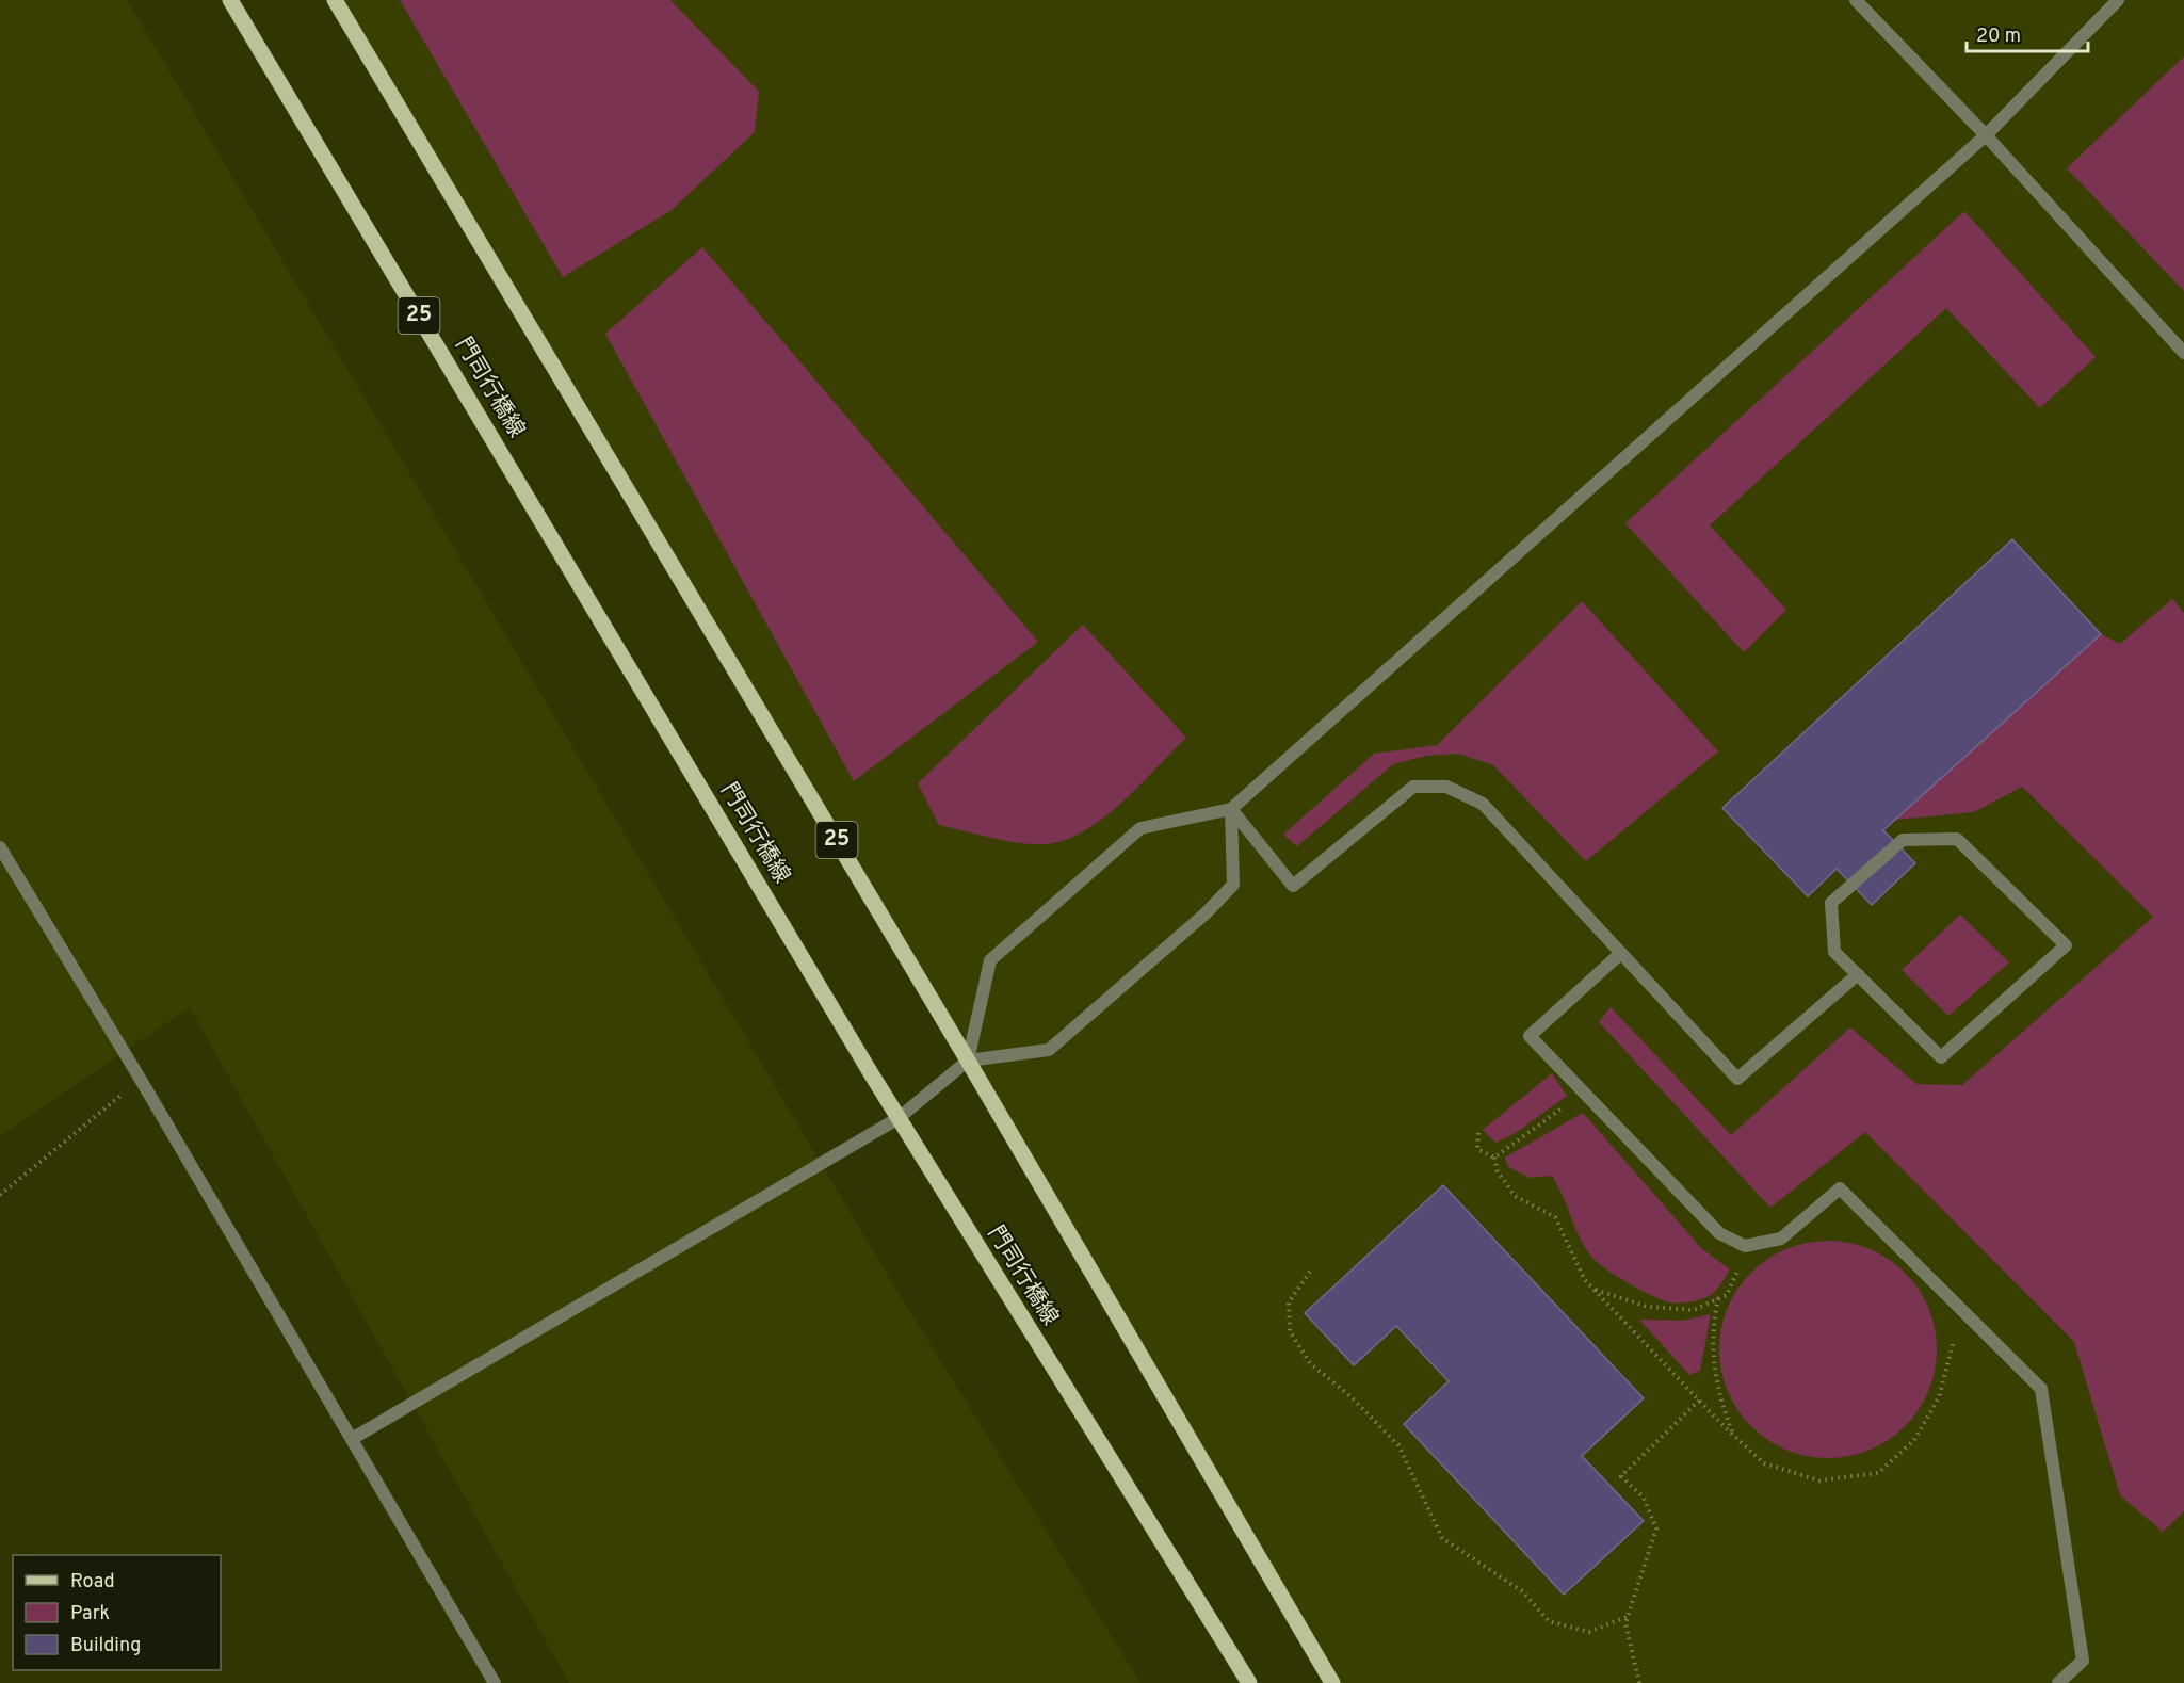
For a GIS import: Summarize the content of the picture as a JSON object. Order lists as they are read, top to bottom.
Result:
{
  "streets": {
    "main road": ["25", "門司行橋線"]
  },
  "legend": ["Road", "Park", "Building"],
  "scale_bar": "20 m"
}
